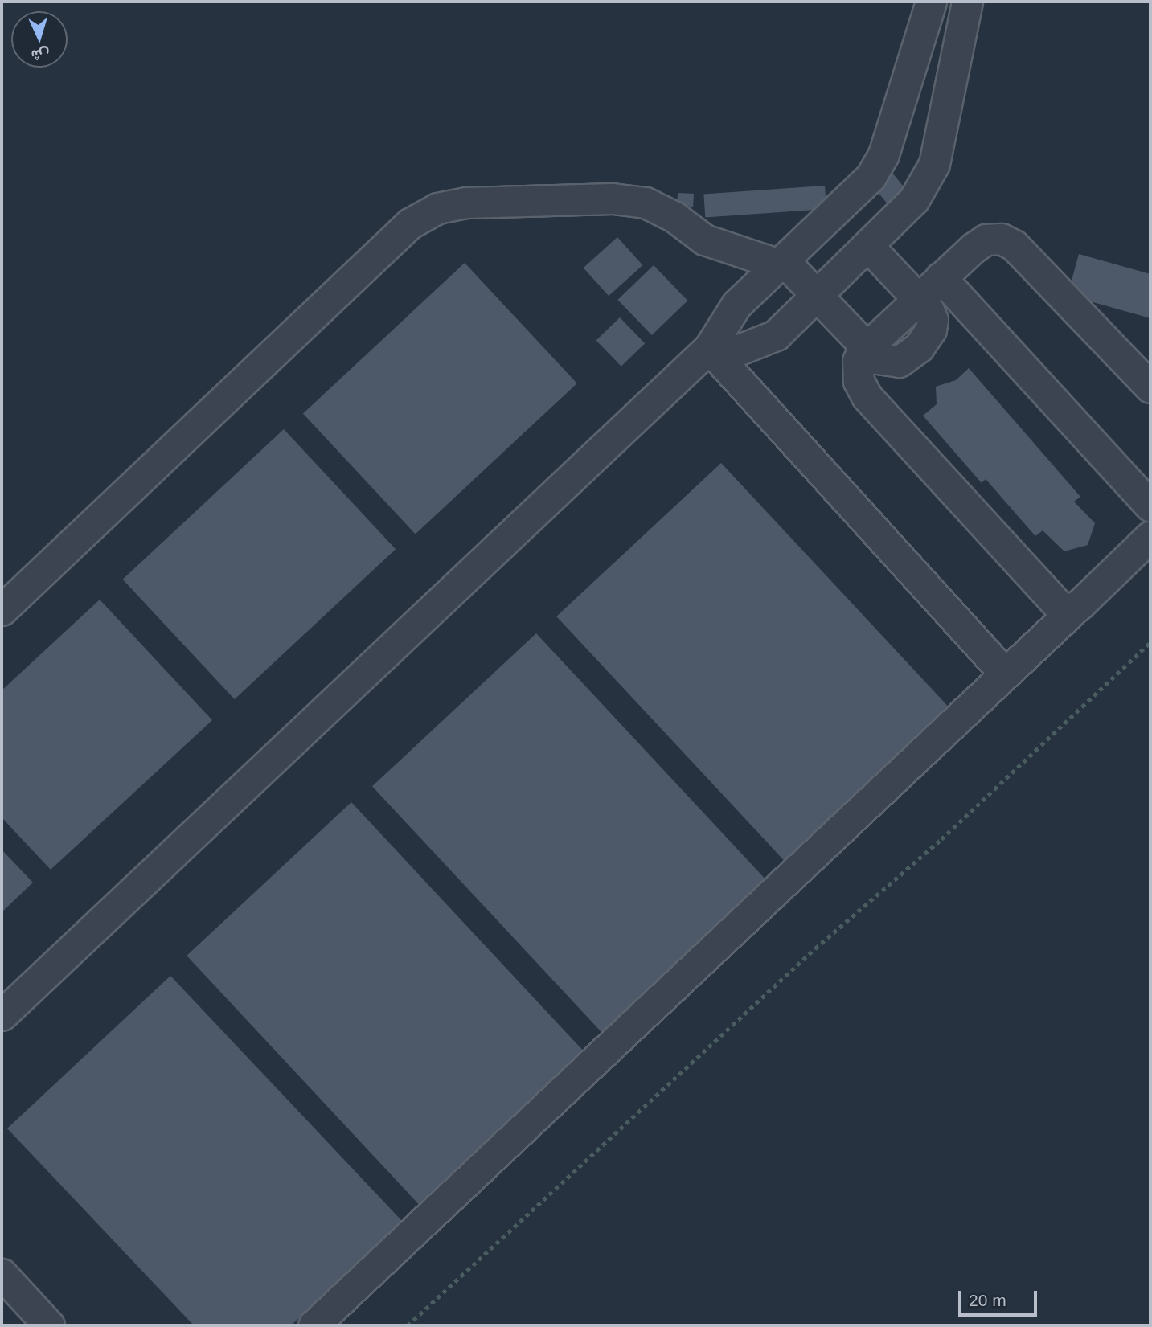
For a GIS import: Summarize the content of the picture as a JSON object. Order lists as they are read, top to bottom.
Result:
{
  "scale_bar": "20 m",
  "north": "bottom"
}
